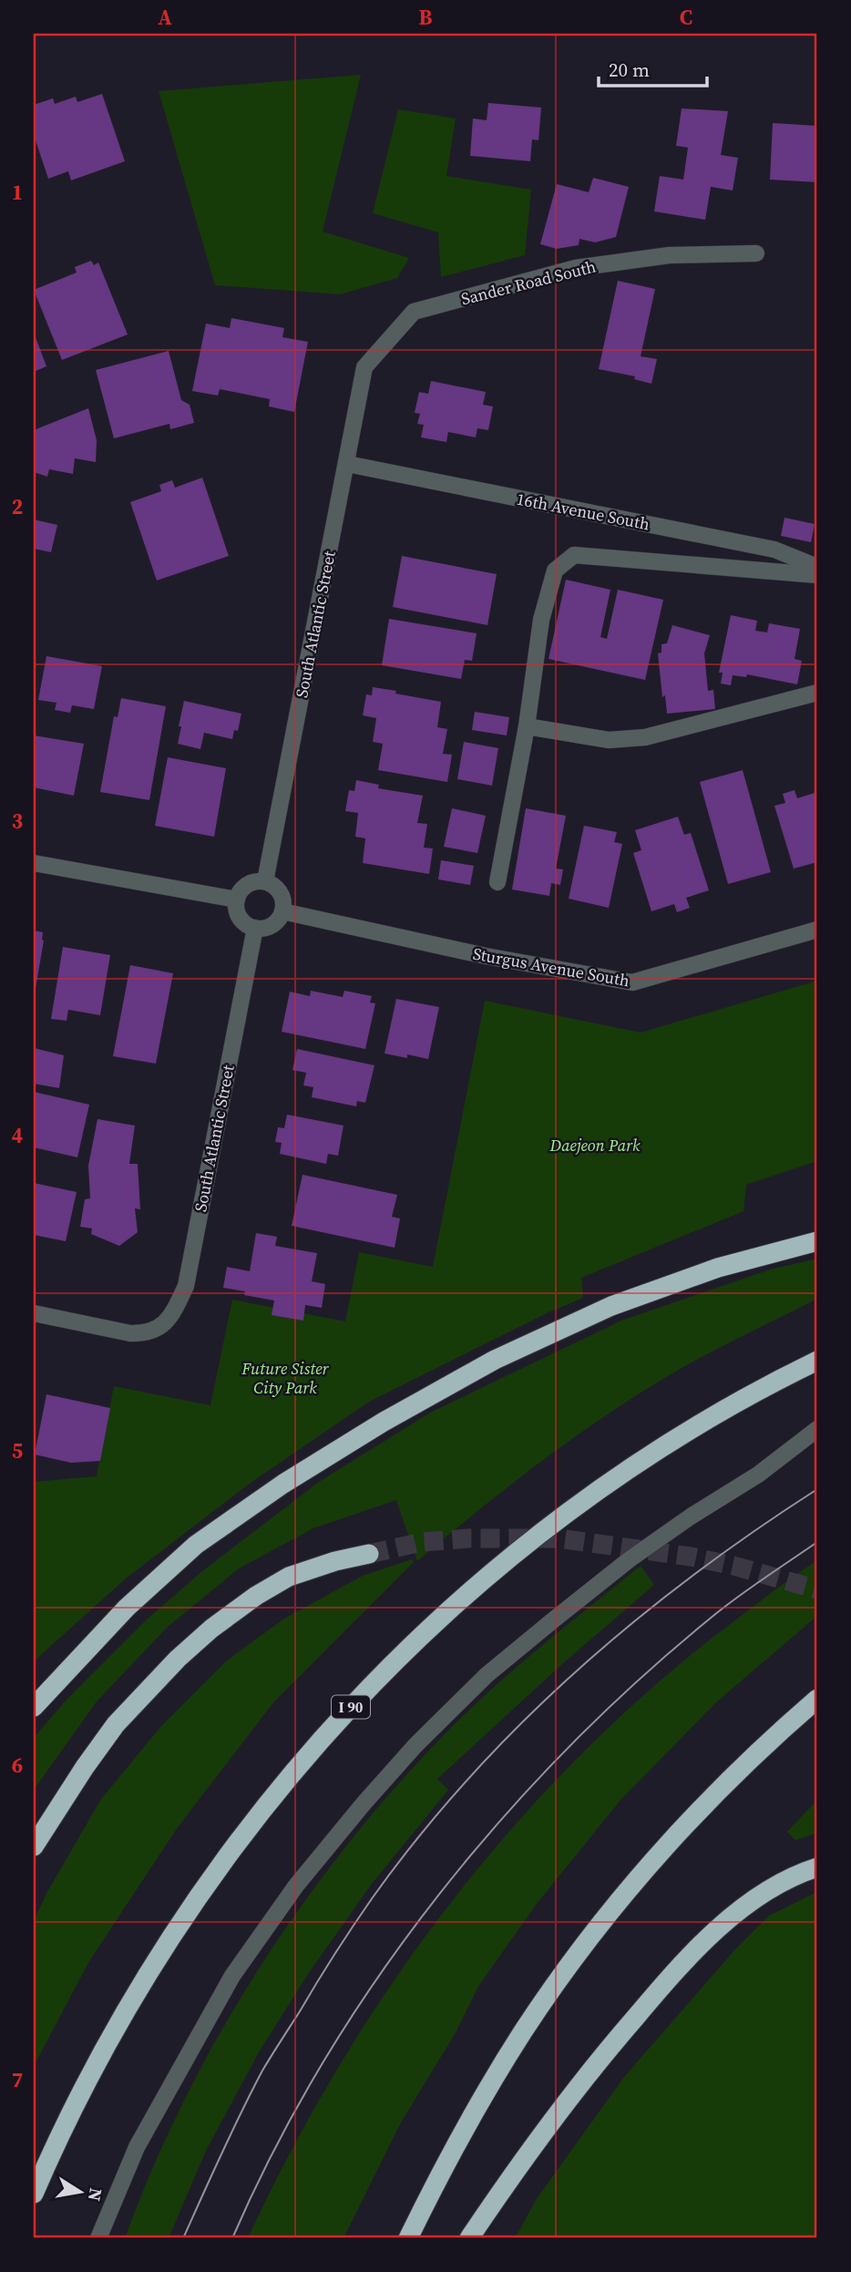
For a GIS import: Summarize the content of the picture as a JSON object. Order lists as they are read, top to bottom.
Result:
{
  "streets": {
    "highway": ["I 90"],
    "street": [
      "Sander Road South",
      "16th Avenue South",
      "South Atlantic Street",
      "Sturgus Avenue South"
    ]
  },
  "crossings": [
    ["Sander Road South", "South Atlantic Street"],
    ["16th Avenue South", "South Atlantic Street"],
    ["South Atlantic Street", "Sturgus Avenue South"]
  ],
  "parks": ["Daejeon Park", "Future Sister City Park"],
  "scale_bar": "20 m",
  "north": "right",
  "grid": {
    "columns": ["A", "B", "C"],
    "rows": [
      "1",
      "2",
      "3",
      "4",
      "5",
      "6",
      "7"
    ]
  }
}
